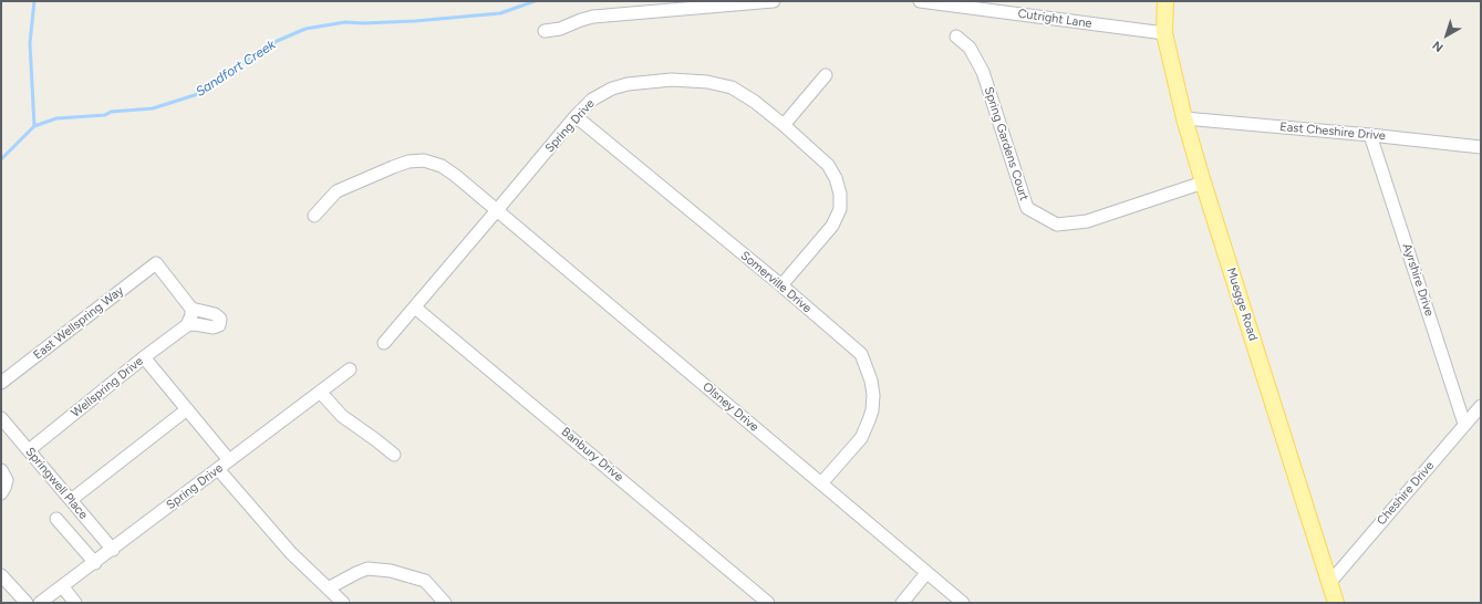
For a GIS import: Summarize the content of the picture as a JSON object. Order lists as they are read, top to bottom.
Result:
{
  "streets": {
    "main road": ["Muegge Road"],
    "street": [
      "Cutright Lane",
      "Spring Drive",
      "East Cheshire Drive",
      "Spring Gardens Court",
      "Ayrshire Drive",
      "Somerville Drive",
      "East Wellspring Way",
      "Wellspring Drive",
      "Olsney Drive",
      "Banbury Drive",
      "Springwell Place",
      "Cheshire Drive"
    ]
  },
  "crossings": [
    ["Cutright Lane", "Muegge Road"],
    ["Spring Drive", "Somerville Drive"],
    ["Spring Drive", "Olsney Drive"],
    ["Spring Drive", "Banbury Drive"],
    ["Spring Drive", "Springwell Place"],
    ["East Cheshire Drive", "Ayrshire Drive"],
    ["East Cheshire Drive", "Muegge Road"],
    ["Spring Gardens Court", "Muegge Road"],
    ["Ayrshire Drive", "Cheshire Drive"],
    ["Somerville Drive", "Olsney Drive"],
    ["Muegge Road", "Cheshire Drive"],
    ["Wellspring Drive", "Springwell Place"]
  ],
  "water": ["Sandfort Creek"],
  "north": "bottom left"
}
